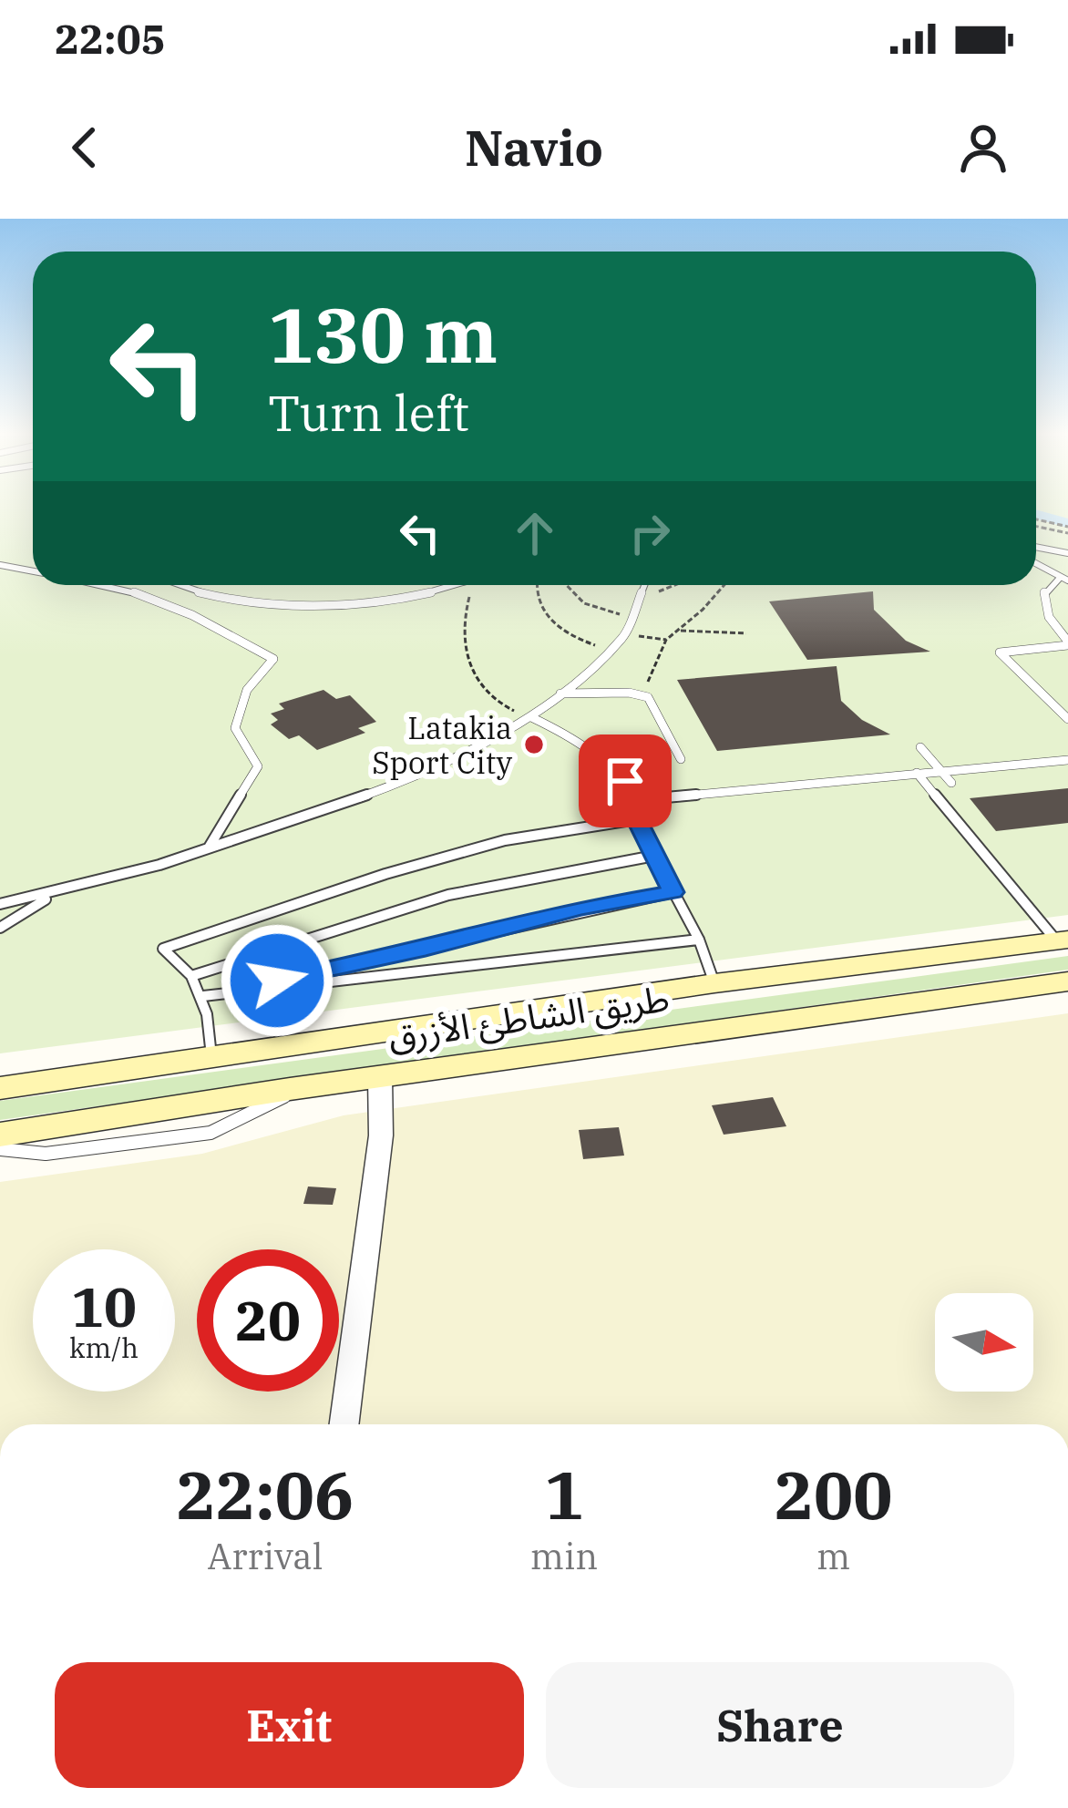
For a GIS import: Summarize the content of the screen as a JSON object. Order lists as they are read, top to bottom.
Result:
{
  "streets": {
    "main road": ["طريق الشاطئ الأزرق"]
  },
  "places": ["Latakia Sport City"],
  "north": "right",
  "page": {
    "status": "22:05",
    "header": "Navio",
    "turn": ["130 m", "Turn left"],
    "speed": "10 km/h",
    "limit": "20",
    "eta": [
      "22:06",
      "Arrival",
      "1",
      "min",
      "200",
      "m"
    ],
    "buttons": ["Exit", "Share"]
  }
}
